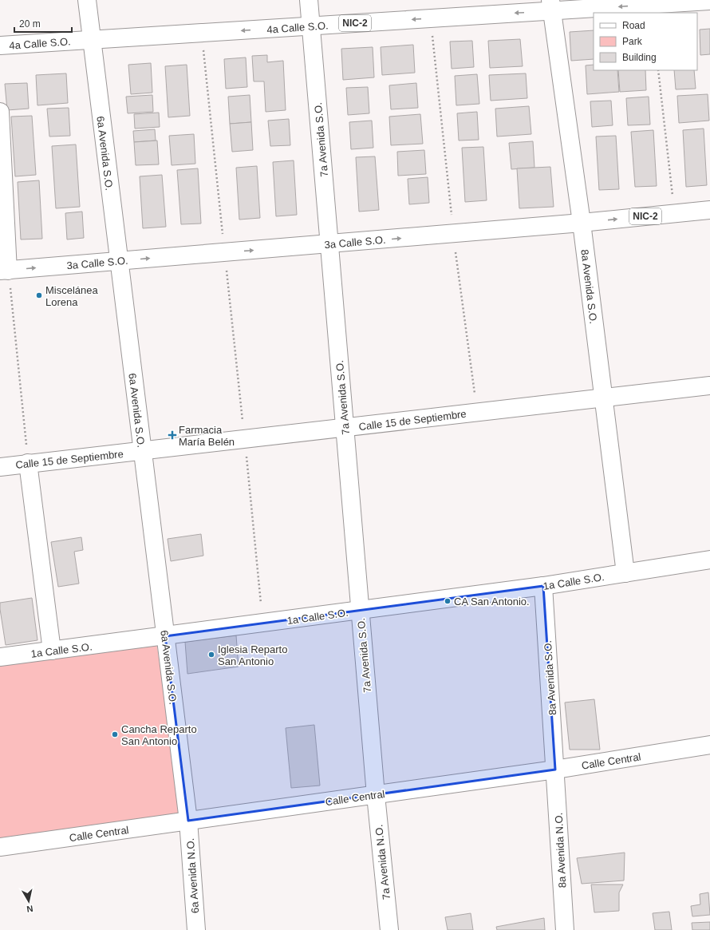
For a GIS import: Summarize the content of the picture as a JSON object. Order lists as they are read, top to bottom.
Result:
{
  "streets": {
    "main road": [
      "NIC-2",
      "4a Calle S.O.",
      "7a Avenida S.O.",
      "6a Avenida S.O.",
      "3a Calle S.O.",
      "8a Avenida S.O.",
      "Calle 15 de Septiembre",
      "1a Calle S.O.",
      "Calle Central",
      "8a Avenida N.O.",
      "7a Avenida N.O.",
      "6a Avenida N.O."
    ]
  },
  "crossings": [
    ["4a Calle S.O.", "7a Avenida S.O."],
    ["4a Calle S.O.", "6a Avenida S.O."],
    ["4a Calle S.O.", "8a Avenida S.O."],
    ["7a Avenida S.O.", "3a Calle S.O."],
    ["7a Avenida S.O.", "Calle 15 de Septiembre"],
    ["7a Avenida S.O.", "1a Calle S.O."],
    ["7a Avenida S.O.", "Calle Central"],
    ["7a Avenida S.O.", "7a Avenida N.O."],
    ["6a Avenida S.O.", "3a Calle S.O."],
    ["6a Avenida S.O.", "Calle 15 de Septiembre"],
    ["6a Avenida S.O.", "1a Calle S.O."],
    ["6a Avenida S.O.", "Calle Central"],
    ["6a Avenida S.O.", "6a Avenida N.O."],
    ["3a Calle S.O.", "8a Avenida S.O."],
    ["8a Avenida S.O.", "Calle 15 de Septiembre"],
    ["8a Avenida S.O.", "1a Calle S.O."],
    ["8a Avenida S.O.", "Calle Central"],
    ["8a Avenida S.O.", "8a Avenida N.O."],
    ["Calle Central", "8a Avenida N.O."],
    ["Calle Central", "7a Avenida N.O."],
    ["Calle Central", "6a Avenida N.O."]
  ],
  "one_way": ["4a Calle S.O.", "3a Calle S.O."],
  "places": {
    "other": [
      "Miscelánea Lorena",
      "CA San Antonio.",
      "Iglesia Reparto San Antonio",
      "Cancha Reparto San Antonio"
    ],
    "health": ["Farmacia María Belén"]
  },
  "legend": ["Road", "Park", "Building"],
  "scale_bar": "20 m",
  "north": "bottom"
}
